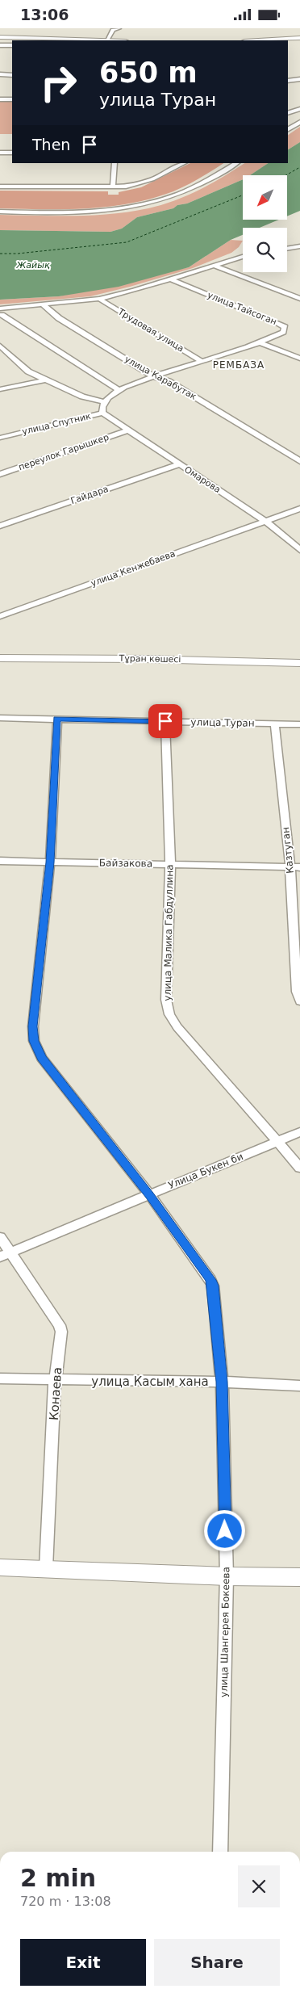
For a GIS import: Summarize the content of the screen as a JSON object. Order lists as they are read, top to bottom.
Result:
{
  "streets": {
    "main road": ["Тұран көшесі"],
    "street": [
      "улица Тайсоган",
      "Трудовая улица",
      "улица Карабутак",
      "улица Спутник",
      "переулок Гарышкер",
      "Омарова",
      "Гайдара",
      "улица Кенжебаева",
      "улица Туран",
      "Казтуган",
      "Байзакова",
      "улица Малика Габдуллина",
      "Улица Букен би",
      "улица Касым хана",
      "Конаева",
      "улица Шангерея Бокеева"
    ]
  },
  "crossings": [
    ["улица Спутник", "Омарова"],
    ["переулок Гарышкер", "Омарова"],
    ["Омарова", "Гайдара"],
    ["Омарова", "улица Кенжебаева"],
    ["улица Туран", "Казтуган"],
    ["улица Туран", "улица Малика Габдуллина"],
    ["улица Туран", "улица Шангерея Бокеева"],
    ["Казтуган", "Байзакова"],
    ["Байзакова", "улица Малика Габдуллина"],
    ["Байзакова", "улица Шангерея Бокеева"],
    ["улица Малика Габдуллина", "Улица Букен би"],
    ["Улица Букен би", "Конаева"],
    ["Улица Букен би", "улица Шангерея Бокеева"],
    ["улица Касым хана", "Конаева"],
    ["улица Касым хана", "улица Шангерея Бокеева"]
  ],
  "districts": ["РЕМБАЗА"],
  "water": ["Жайық"],
  "north": "bottom left",
  "page": {
    "status": "13:06",
    "turn": ["650 m", "улица Туран"],
    "then": "Then",
    "heading": ["2 min", "720 m · 13:08"],
    "buttons": ["Exit", "Share"]
  }
}
